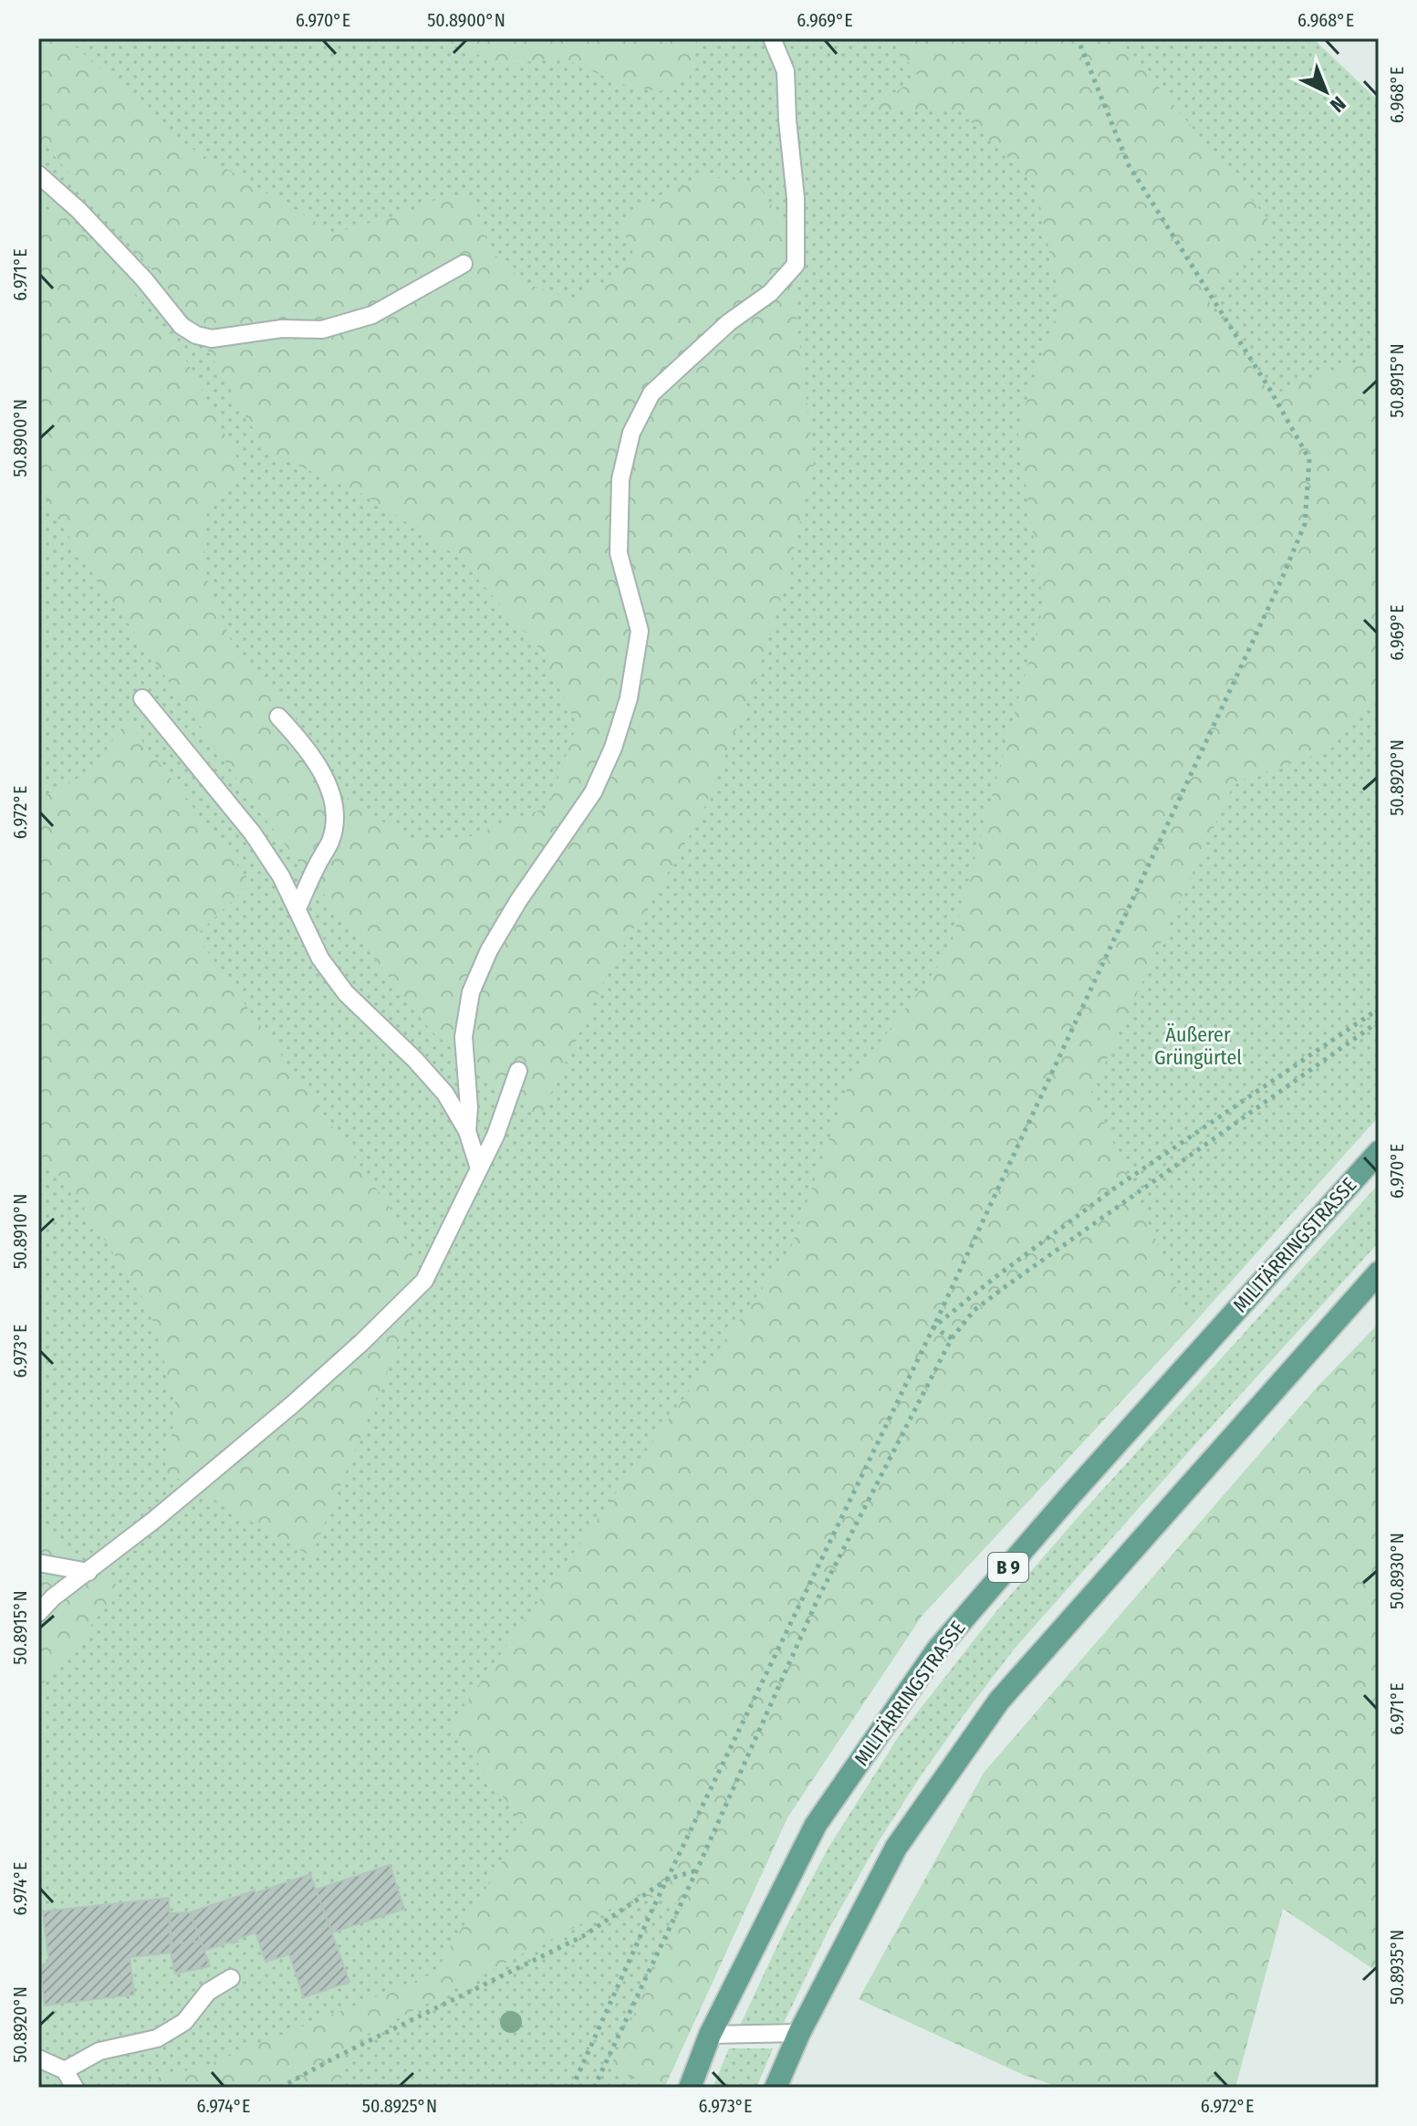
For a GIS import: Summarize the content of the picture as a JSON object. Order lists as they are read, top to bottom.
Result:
{
  "streets": {
    "main road": ["MILITÄRRINGSTRASSE", "B 9"]
  },
  "parks": ["Äußerer Grüngürtel"],
  "north": "bottom right",
  "coordinates": [
    "6.970°E",
    "50.8900°N",
    "6.969°E",
    "6.968°E",
    "6.971°E",
    "50.8915°N",
    "50.8920°N",
    "6.972°E",
    "50.8910°N",
    "6.973°E",
    "50.8930°N",
    "6.974°E",
    "50.8935°N",
    "50.8925°N"
  ]
}
